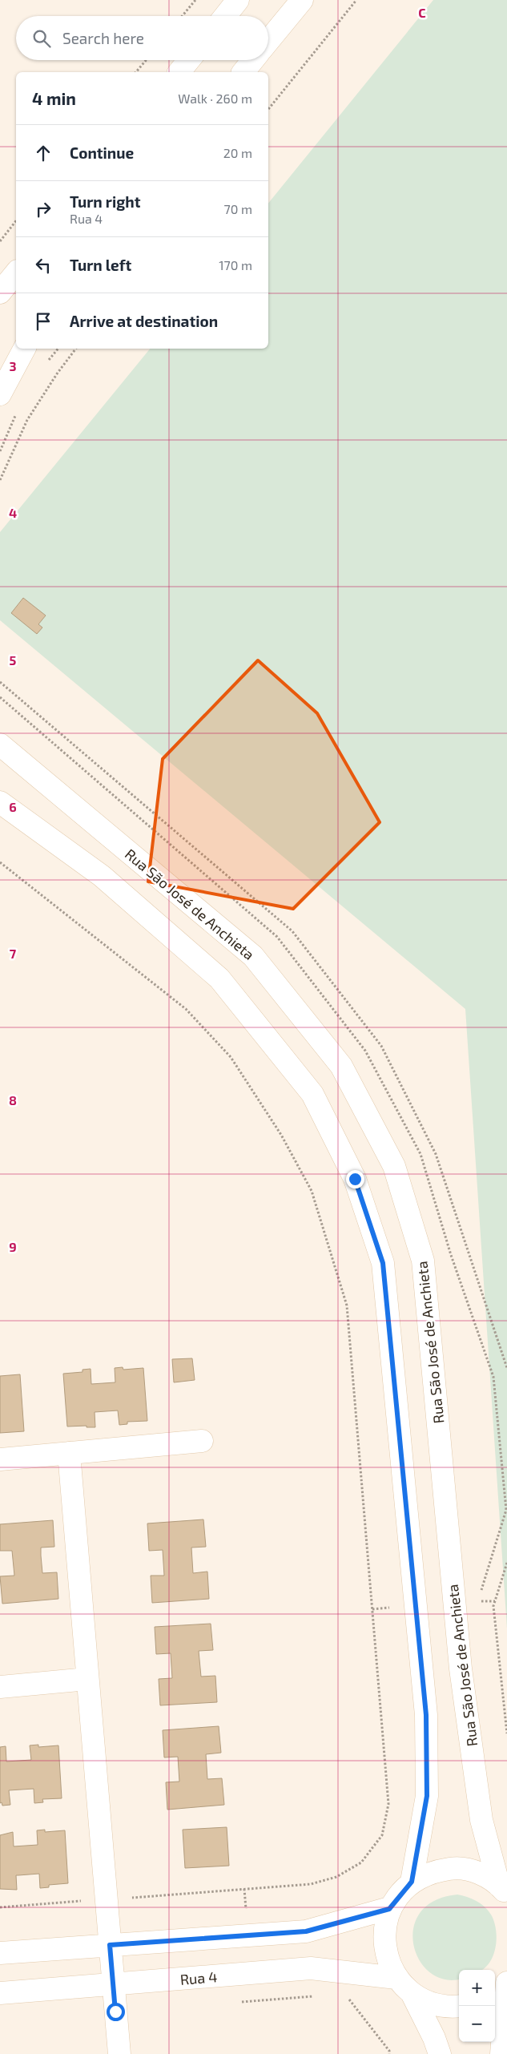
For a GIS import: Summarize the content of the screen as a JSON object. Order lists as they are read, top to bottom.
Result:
{
  "streets": {
    "street": ["Rua São José de Anchieta", "Rua 4"]
  },
  "crossings": [
    ["Rua São José de Anchieta", "Rua 4"]
  ],
  "page": {
    "search": "Search here",
    "heading": ["4 min", "Walk · 260 m"],
    "list": [
      ["Continue", "20 m"],
      ["Turn right", "Rua 4", "70 m"],
      ["Turn left", "170 m"],
      "Arrive at destination"
    ],
    "map_buttons": ["+", "−"]
  },
  "grid": {
    "columns": ["C"],
    "rows": [
      "3",
      "4",
      "5",
      "6",
      "7",
      "8",
      "9"
    ]
  }
}
